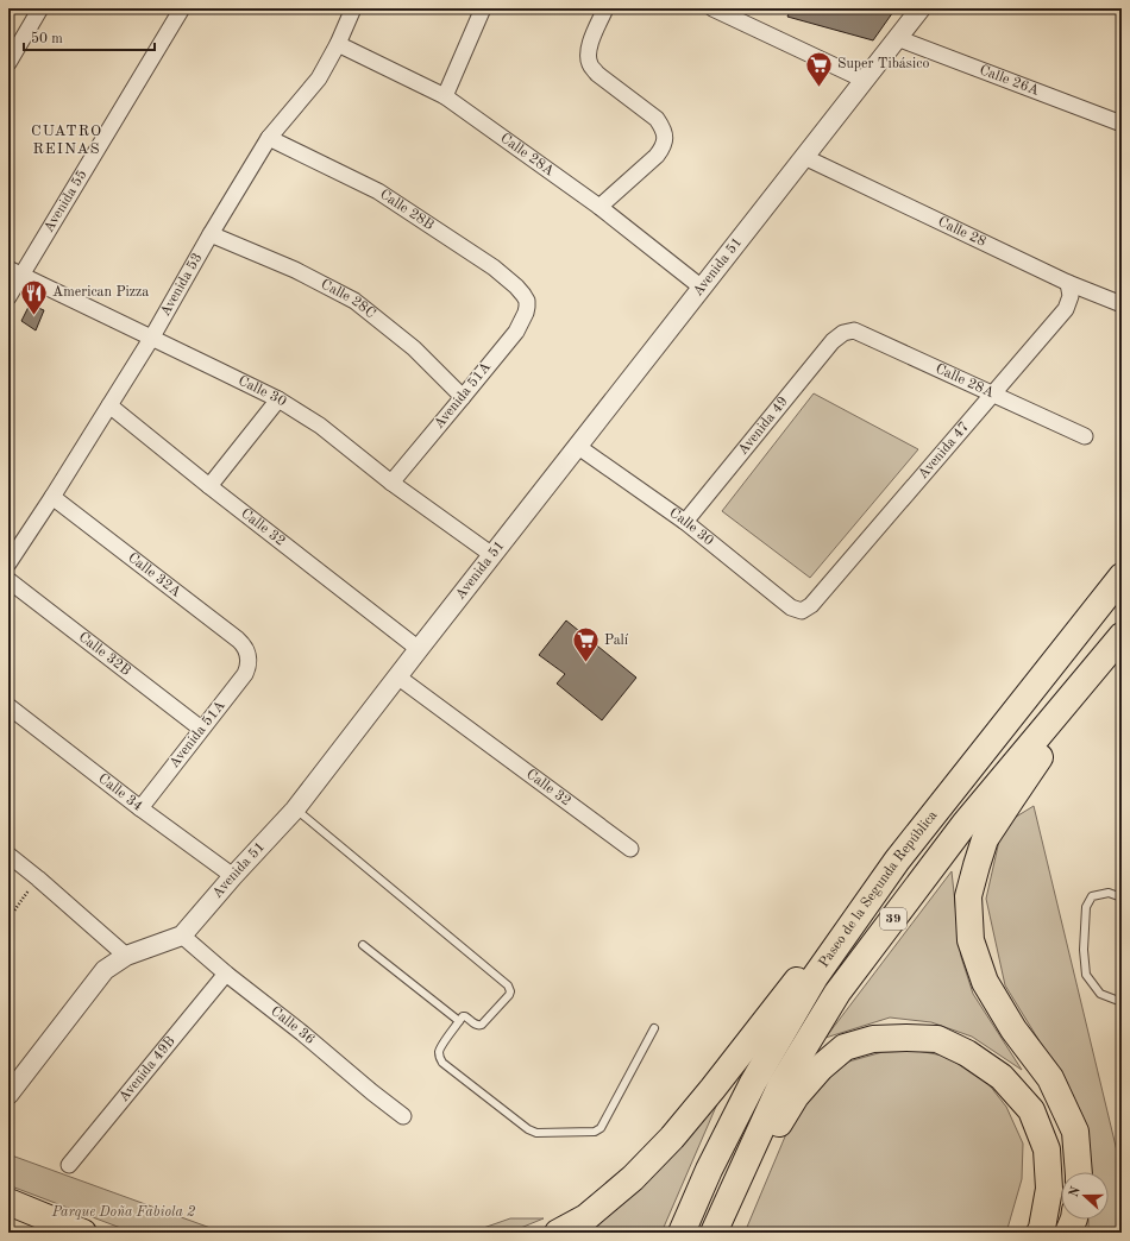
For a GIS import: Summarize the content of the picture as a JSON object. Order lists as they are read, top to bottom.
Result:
{
  "streets": {
    "highway": ["Paseo de la Segunda República", "39"],
    "street": [
      "Calle 26A",
      "Calle 28A",
      "Avenida 55",
      "Calle 28B",
      "Calle 28",
      "Avenida 51",
      "Avenida 53",
      "Calle 28C",
      "Calle 30",
      "Avenida 51A",
      "Avenida 49",
      "Avenida 47",
      "Calle 32",
      "Calle 32A",
      "Calle 32B",
      "Calle 34",
      "Calle 36",
      "Avenida 49B"
    ]
  },
  "crossings": [
    ["Calle 26A", "Avenida 51"],
    ["Calle 28A", "Avenida 51"],
    ["Calle 28A", "Avenida 53"],
    ["Calle 28A", "Avenida 49"],
    ["Calle 28A", "Avenida 47"],
    ["Avenida 55", "Calle 30"],
    ["Calle 28B", "Avenida 53"],
    ["Calle 28B", "Avenida 51A"],
    ["Calle 28", "Avenida 51"],
    ["Calle 28", "Avenida 47"],
    ["Avenida 51", "Calle 30"],
    ["Avenida 51", "Calle 32"],
    ["Avenida 51", "Calle 34"],
    ["Avenida 51", "Calle 36"],
    ["Avenida 53", "Calle 28C"],
    ["Avenida 53", "Calle 30"],
    ["Avenida 53", "Calle 32"],
    ["Avenida 53", "Calle 32A"],
    ["Calle 28C", "Avenida 51A"],
    ["Calle 30", "Avenida 51A"],
    ["Calle 30", "Avenida 49"],
    ["Calle 30", "Avenida 47"],
    ["Avenida 51A", "Calle 32A"],
    ["Avenida 51A", "Calle 32B"],
    ["Avenida 51A", "Calle 34"],
    ["Calle 36", "Avenida 49B"]
  ],
  "districts": ["CUATRO REINAS"],
  "parks": ["Parque Doña Fabiola 2"],
  "places": {
    "supermarket": ["Super Tibásico", "Palí"],
    "restaurant": ["American Pizza"]
  },
  "scale_bar": "50 m",
  "north": "left"
}
